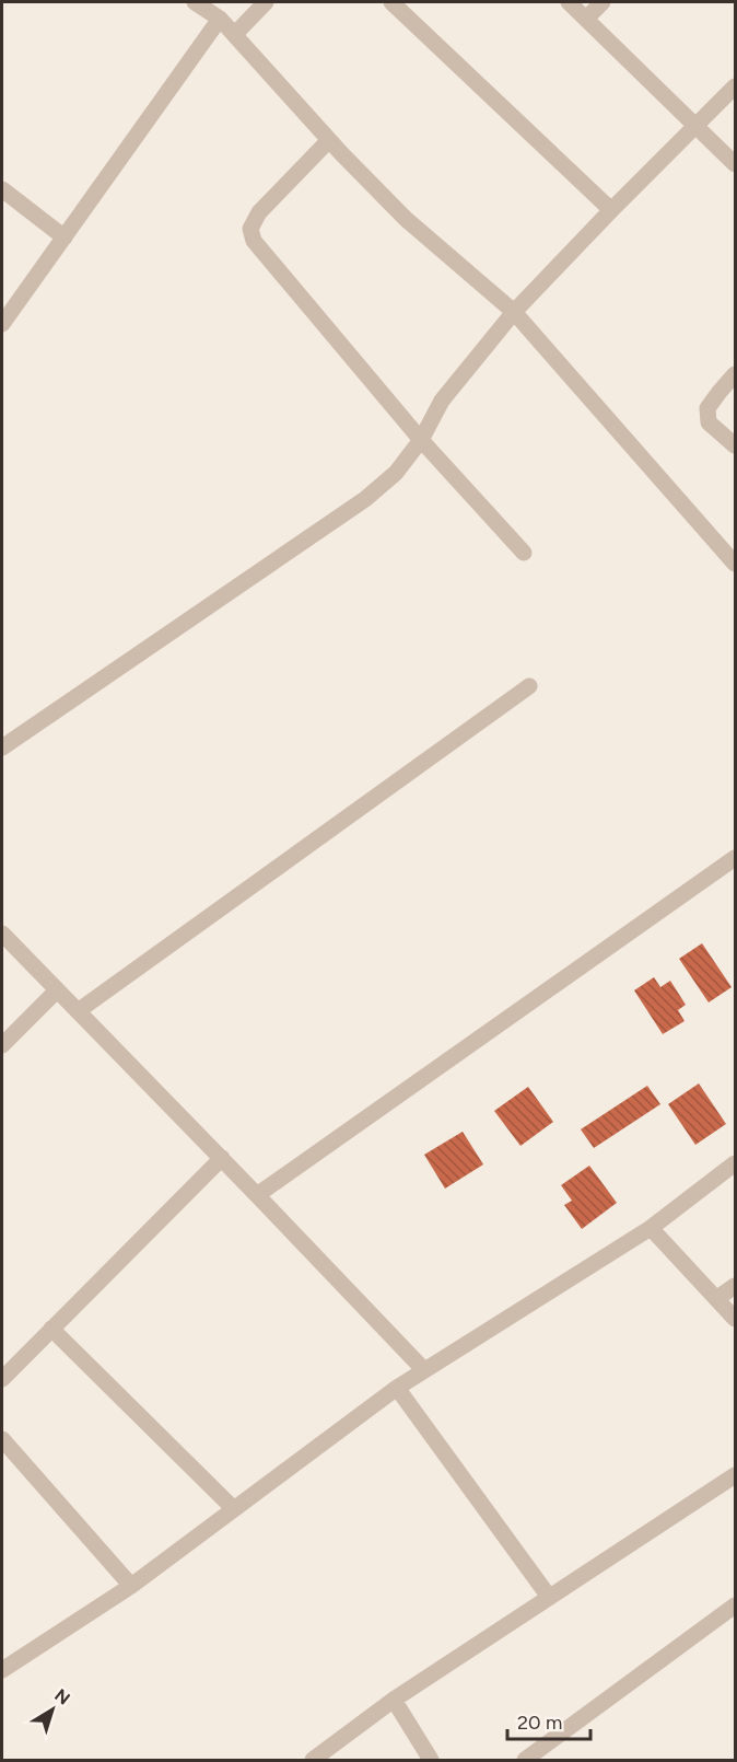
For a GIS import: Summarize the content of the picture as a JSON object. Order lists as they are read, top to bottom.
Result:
{
  "scale_bar": "20 m",
  "north": "top right"
}
